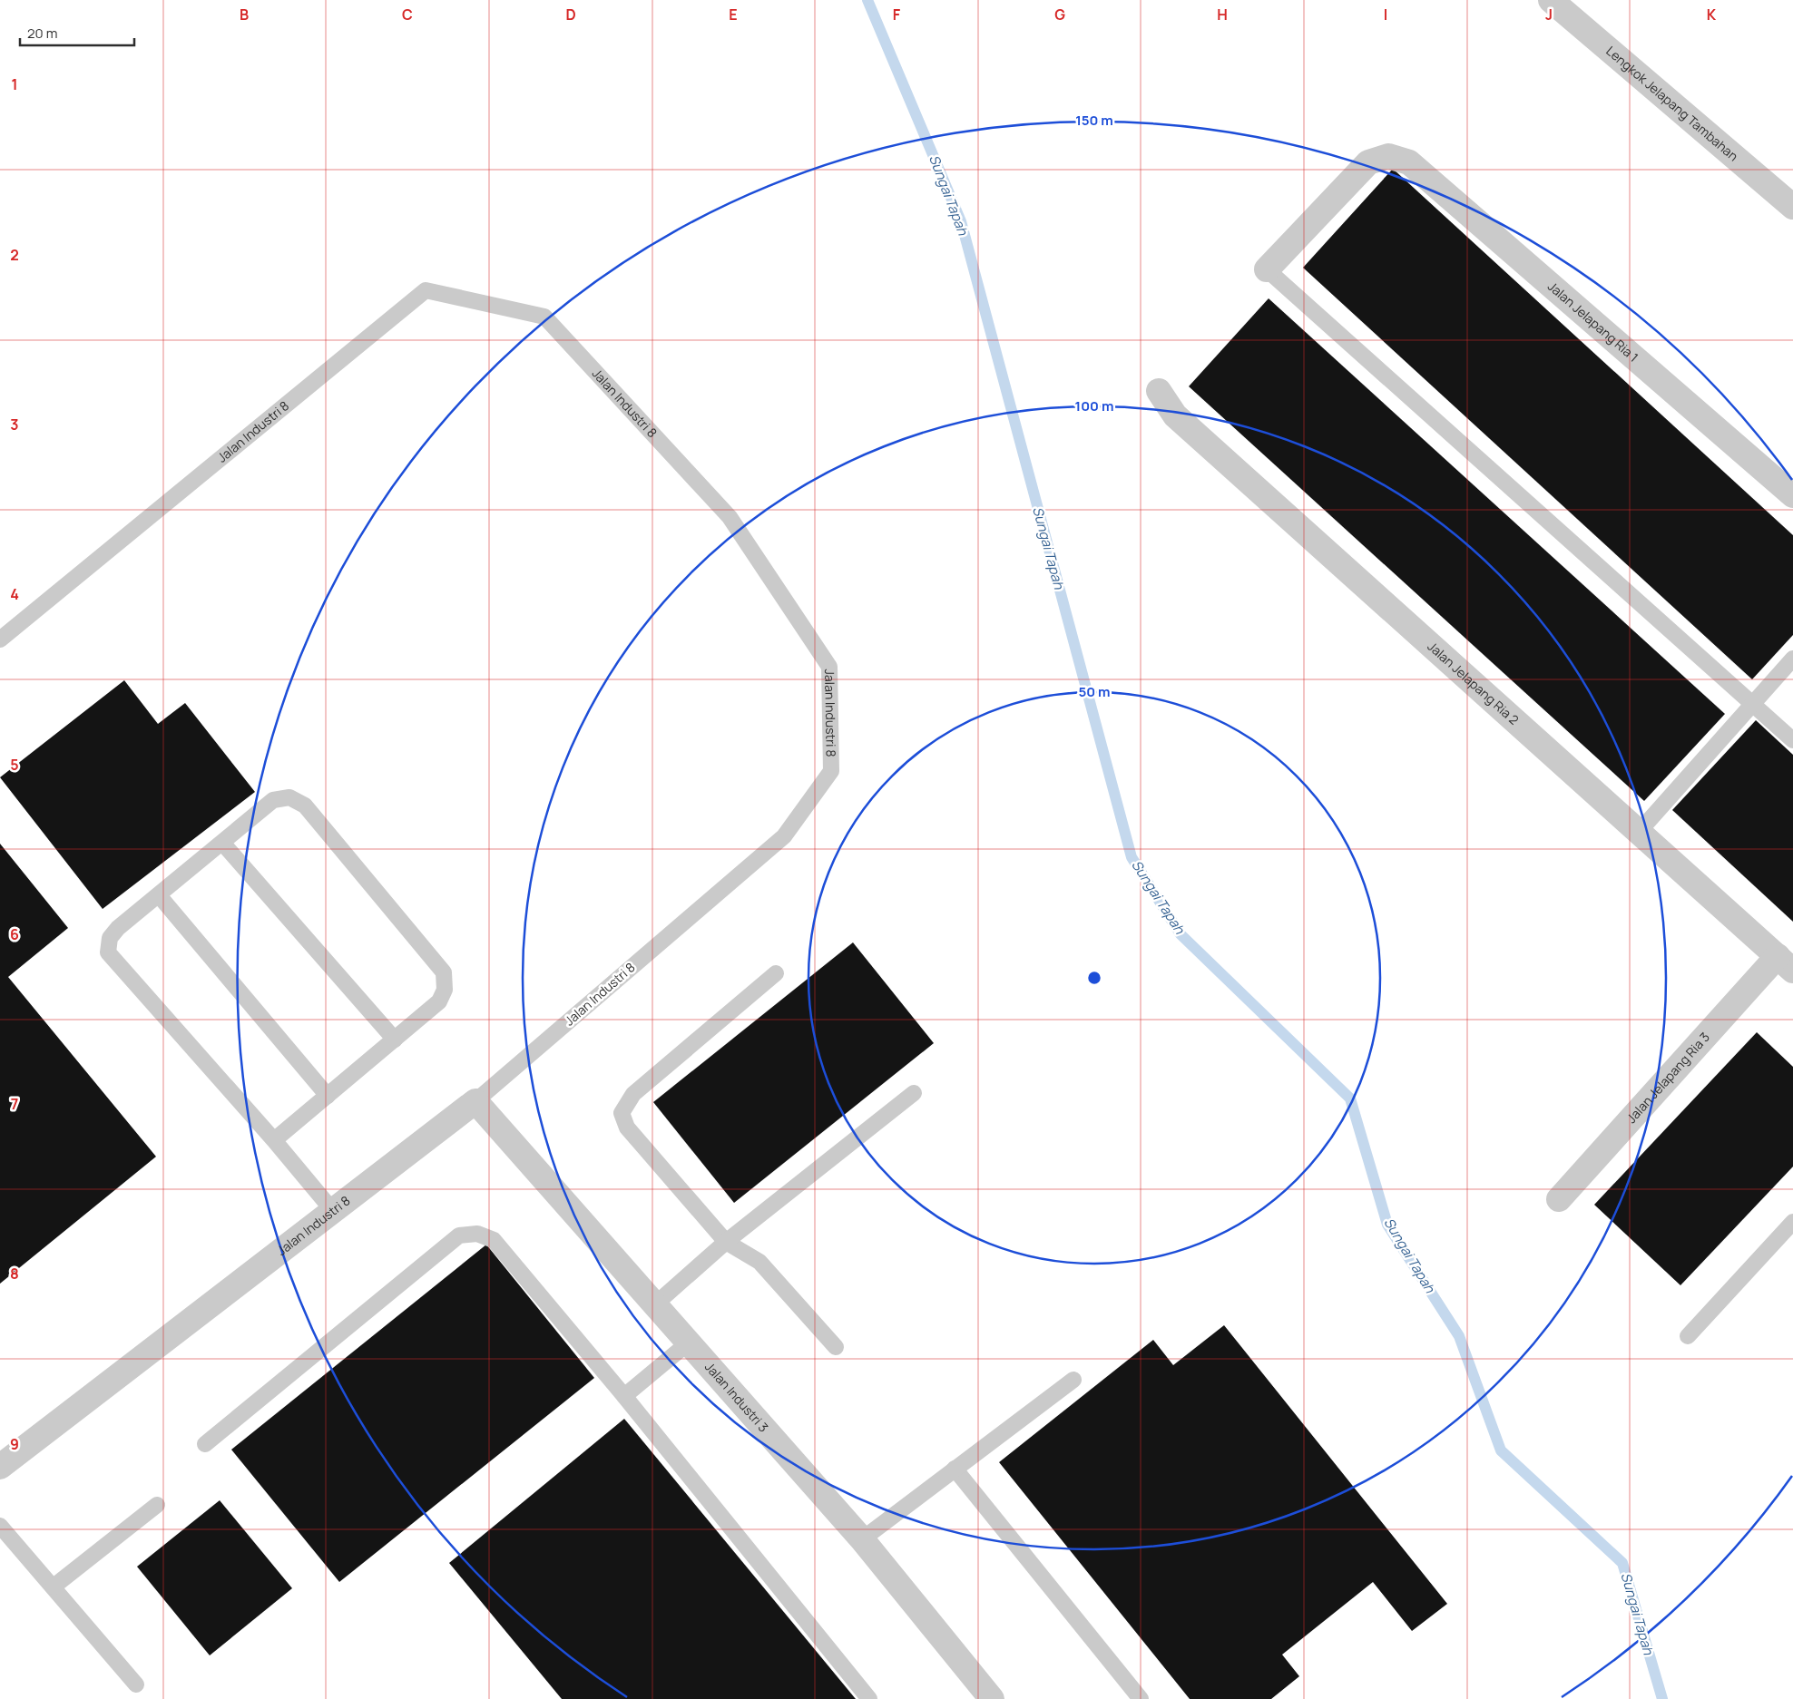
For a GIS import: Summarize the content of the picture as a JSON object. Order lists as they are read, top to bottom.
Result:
{
  "streets": {
    "street": [
      "Lengkok Jelapang Tambahan",
      "Jalan Jelapang Ria 1",
      "Jalan Industri 8",
      "Jalan Jelapang Ria 2",
      "Jalan Jelapang Ria 3",
      "Jalan Industri 3"
    ]
  },
  "crossings": [
    ["Jalan Industri 8", "Jalan Industri 3"],
    ["Jalan Jelapang Ria 2", "Jalan Jelapang Ria 3"]
  ],
  "water": ["Sungai Tapah"],
  "scale_bar": "20 m",
  "grid": {
    "columns": [
      "B",
      "C",
      "D",
      "E",
      "F",
      "G",
      "H",
      "I",
      "J",
      "K"
    ],
    "rows": [
      "1",
      "2",
      "3",
      "4",
      "5",
      "6",
      "7",
      "8",
      "9"
    ]
  },
  "rings": ["150 m", "100 m", "50 m"]
}
